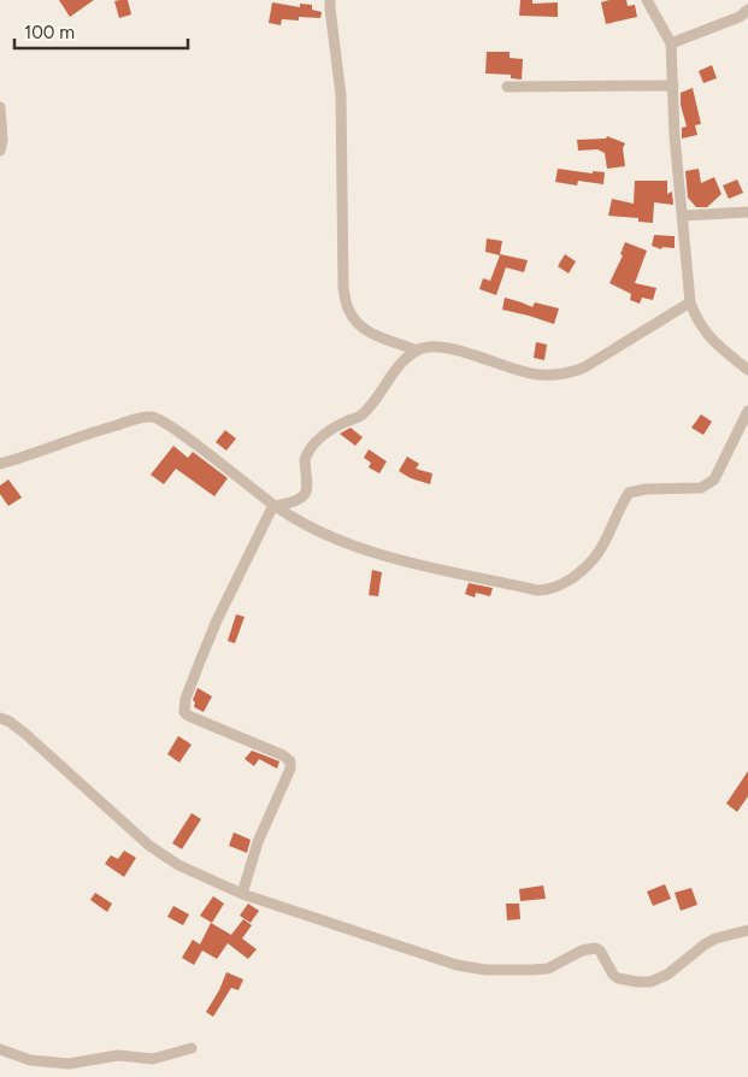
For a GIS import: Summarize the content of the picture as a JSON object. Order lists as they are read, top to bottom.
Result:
{
  "scale_bar": "100 m"
}
